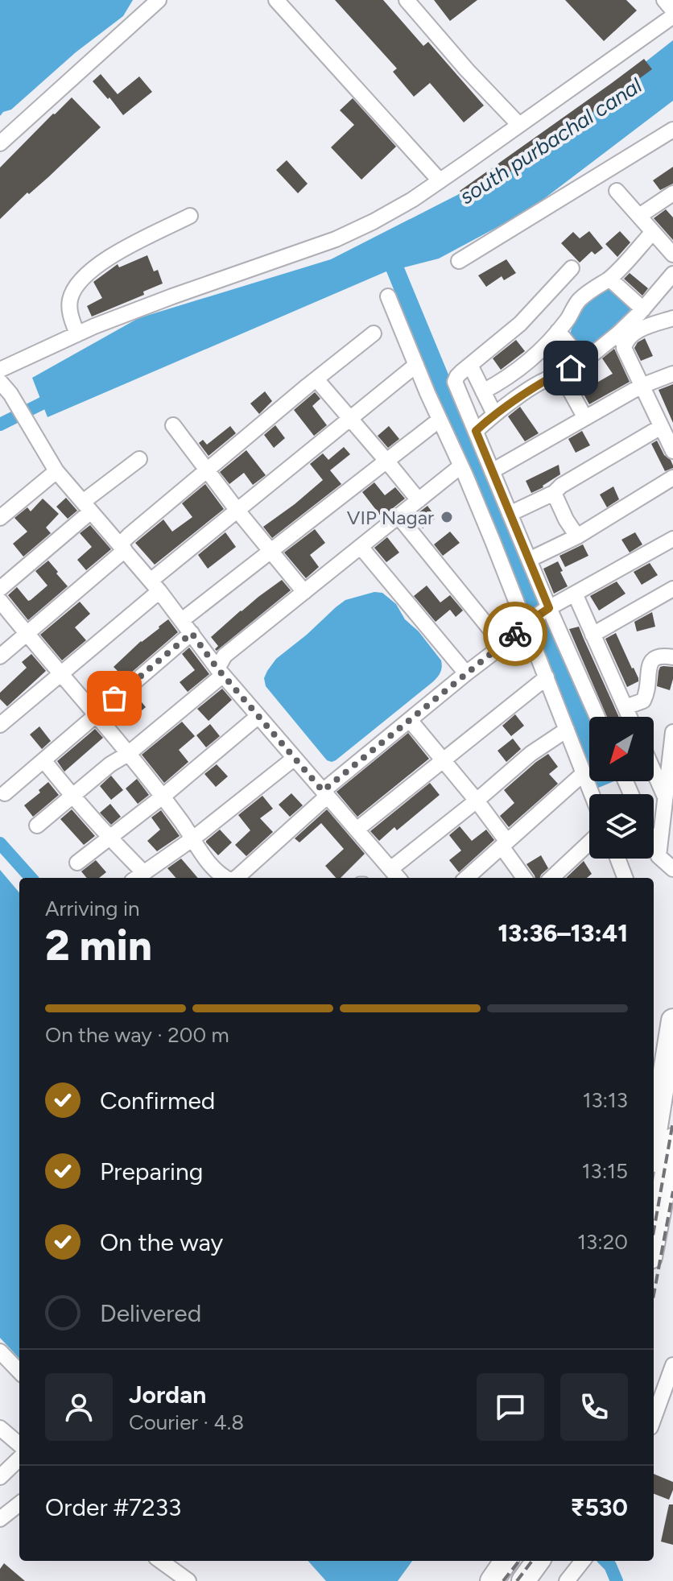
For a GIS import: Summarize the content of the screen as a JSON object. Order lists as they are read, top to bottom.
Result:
{
  "water": ["south purbachal canal"],
  "places": ["VIP Nagar"],
  "north": "bottom left",
  "page": {
    "heading": ["2 min", "Arriving in", "13:36–13:41"],
    "panel": [
      "Jordan",
      "Courier · 4.8",
      "Order #7233",
      "₹530"
    ],
    "bar": "On the way · 200 m",
    "list": [
      ["Confirmed", "13:13"],
      ["Preparing", "13:15"],
      ["On the way", "13:20"],
      "Delivered"
    ]
  }
}
